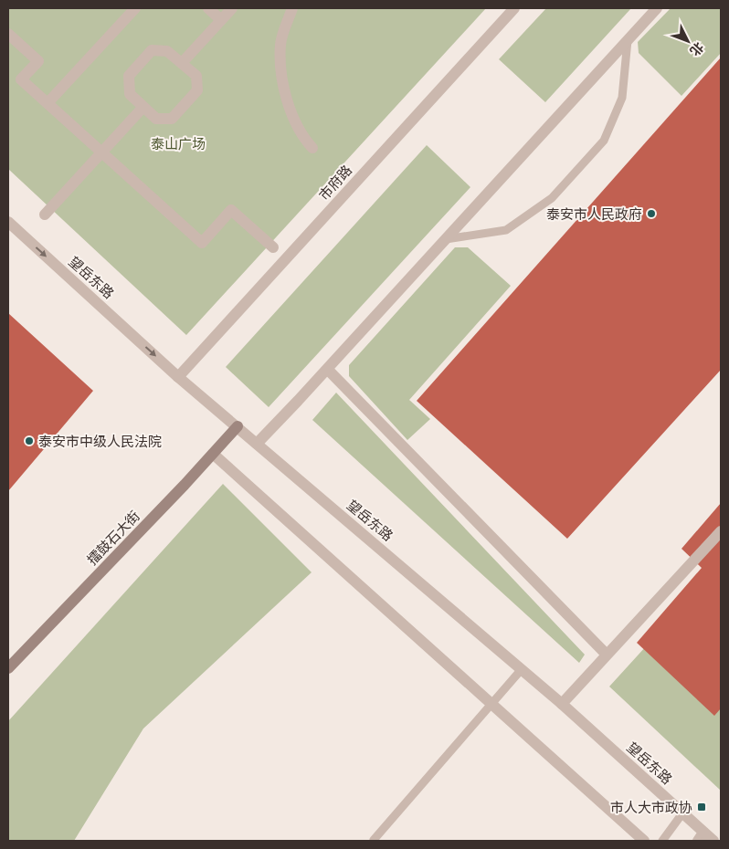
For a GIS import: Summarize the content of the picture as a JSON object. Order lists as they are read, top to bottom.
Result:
{
  "streets": {
    "main road": ["擂鼓石大街"],
    "street": ["市府路", "望岳东路"]
  },
  "crossings": [
    ["市府路", "望岳东路"],
    ["望岳东路", "擂鼓石大街"]
  ],
  "parks": ["泰山广场"],
  "places": {
    "other": ["泰安市人民政府", "泰安市中级人民法院"],
    "transit": ["市人大市政协"]
  },
  "north": "bottom right"
}
